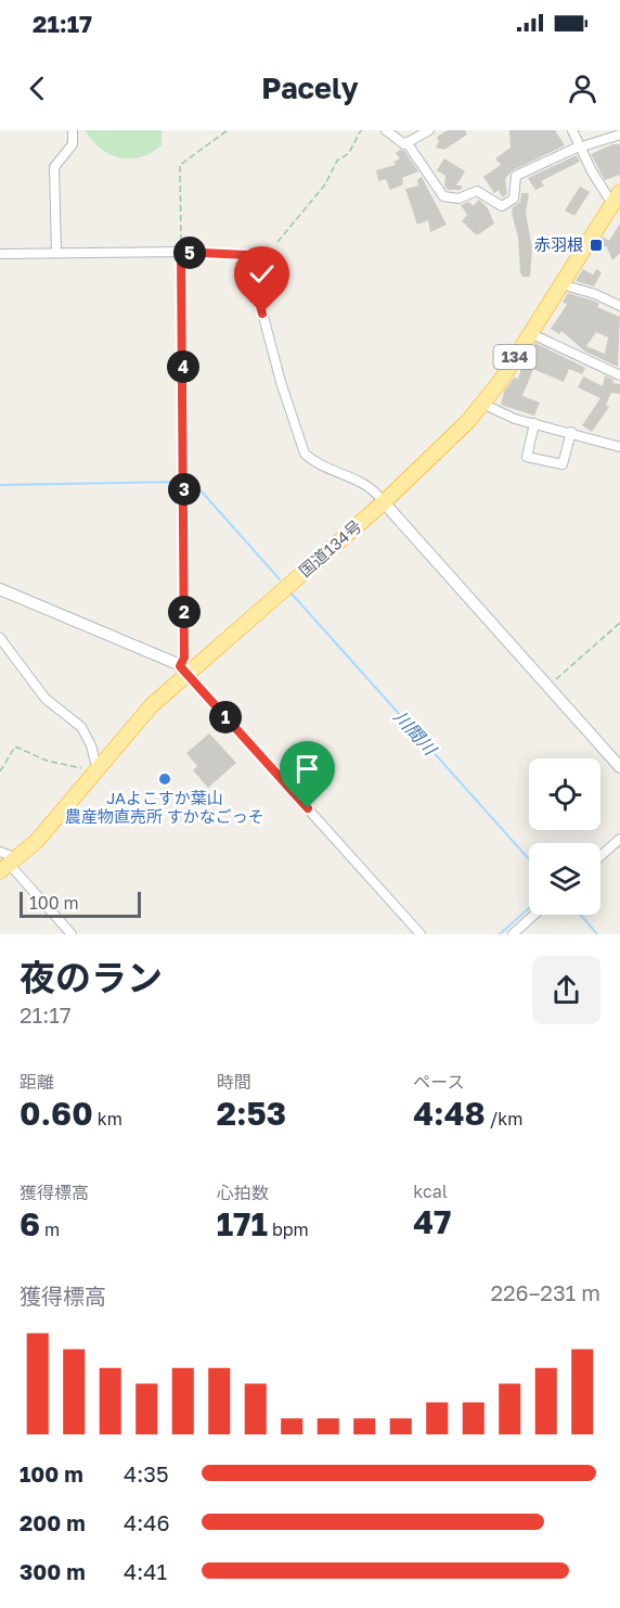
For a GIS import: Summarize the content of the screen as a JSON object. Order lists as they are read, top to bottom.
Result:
{
  "streets": {
    "highway": ["134", "国道134号"]
  },
  "water": ["川間川"],
  "places": {
    "transit": ["赤羽根"],
    "other": ["JAよこすか葉山 農産物直売所 すかなごっそ"]
  },
  "scale_bar": "100 m",
  "page": {
    "status": "21:17",
    "header": "Pacely",
    "pins": [
      "5",
      "4",
      "3",
      "2",
      "1"
    ],
    "scale": "100 m",
    "heading": ["夜のラン", "21:17"],
    "stats": [
      ["距離", "0.60 km"],
      ["時間", "2:53"],
      ["ペース", "4:48 /km"],
      ["獲得標高", "6 m"],
      ["心拍数", "171 bpm"],
      ["kcal", "47"]
    ],
    "chart": ["獲得標高", "226–231 m"],
    "list": [
      {
        "name": "100 m",
        "note": "4:35"
      },
      {
        "name": "200 m",
        "note": "4:46"
      },
      {
        "name": "300 m",
        "note": "4:41"
      }
    ]
  }
}
